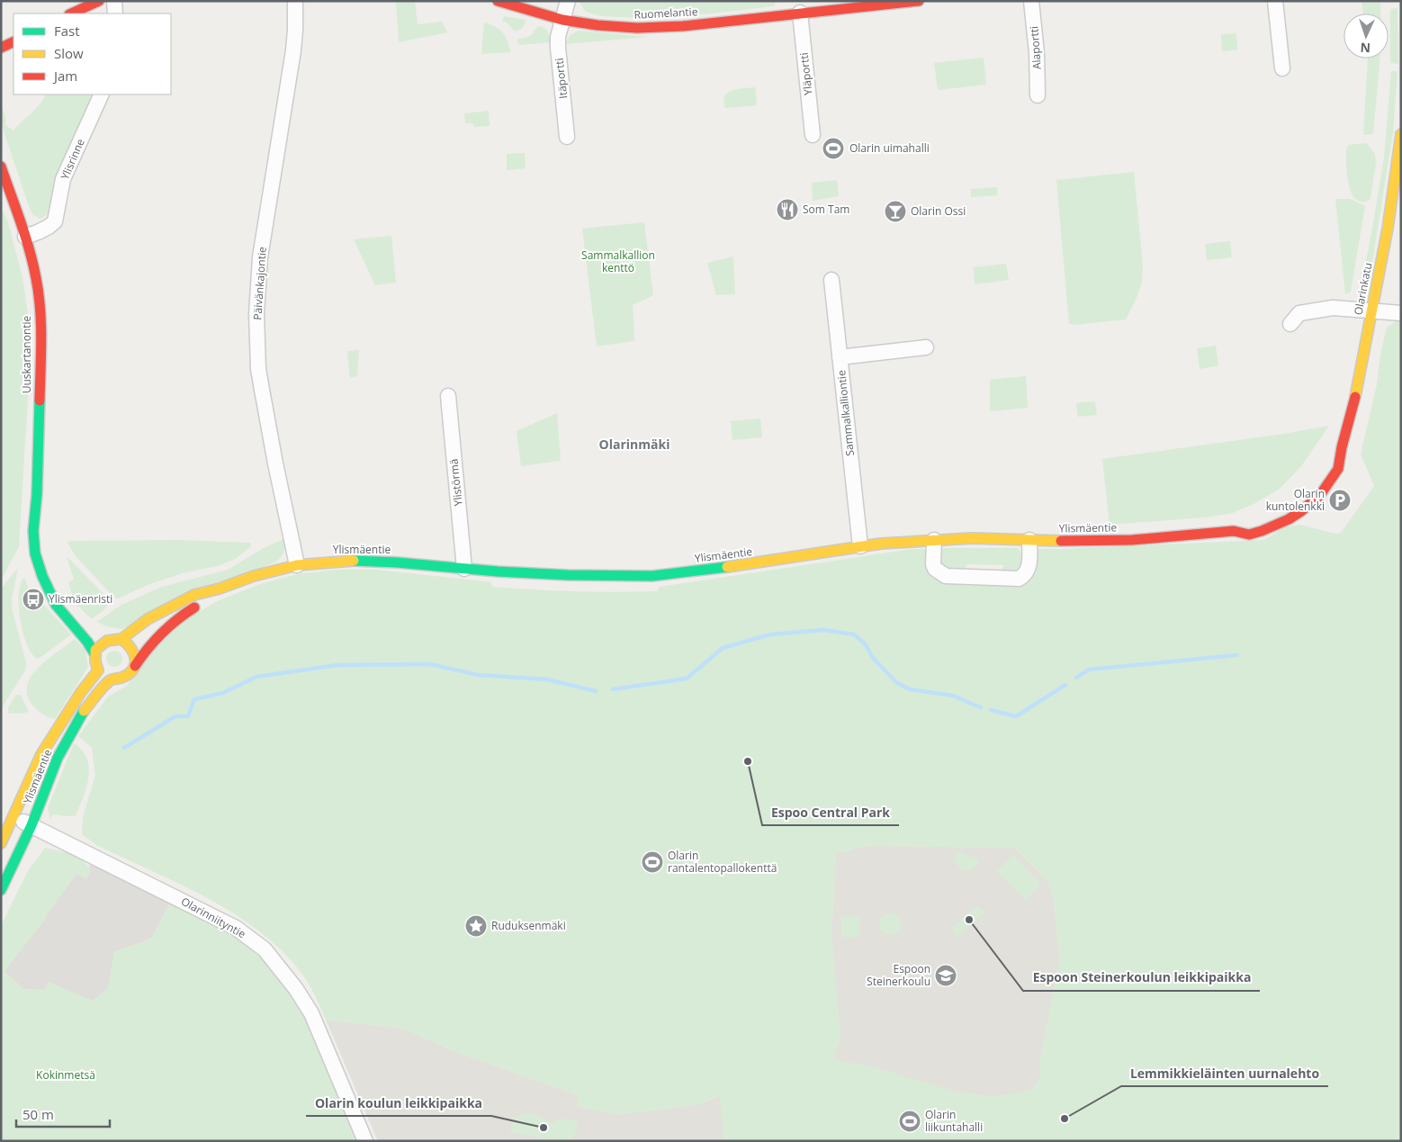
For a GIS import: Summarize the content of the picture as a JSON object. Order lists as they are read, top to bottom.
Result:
{
  "streets": {
    "main road": [
      "Ruomelantie",
      "Olarinkatu",
      "Uuskartanontie",
      "Ylismäentie"
    ],
    "street": [
      "Alaportti",
      "Yläportti",
      "Itäportti",
      "Ylisrinne",
      "Päivänkajontie",
      "Sammalkalliontie",
      "Ylistörmä",
      "Olarinniityntie"
    ]
  },
  "crossings": [
    ["Ruomelantie", "Yläportti"],
    ["Ruomelantie", "Itäportti"],
    ["Ylisrinne", "Uuskartanontie"],
    ["Päivänkajontie", "Ylismäentie"],
    ["Olarinkatu", "Ylismäentie"],
    ["Uuskartanontie", "Ylismäentie"],
    ["Sammalkalliontie", "Ylismäentie"],
    ["Ylistörmä", "Ylismäentie"],
    ["Ylismäentie", "Olarinniityntie"]
  ],
  "districts": ["Olarinmäki"],
  "parks": ["Sammalkallion kenttö", "Kokinmetsä"],
  "places": {
    "sports": ["Olarin uimahalli", "Olarin rantalentopallokenttä", "Olarin liikuntahalli"],
    "restaurant": ["Som Tam"],
    "bar": ["Olarin Ossi"],
    "parking": ["Olarin kuntolenkki"],
    "bus stop": ["Ylismäenristi"],
    "other": [
      "Espoo Central Park",
      "Espoon Steinerkoulun leikkipaikka",
      "Lemmikkieläinten uurnalehto",
      "Olarin koulun leikkipaikka"
    ],
    "place": ["Ruduksenmäki"],
    "school or university": ["Espoon Steinerkoulu"]
  },
  "legend": ["Fast", "Slow", "Jam"],
  "scale_bar": "50 m",
  "north": "bottom"
}
